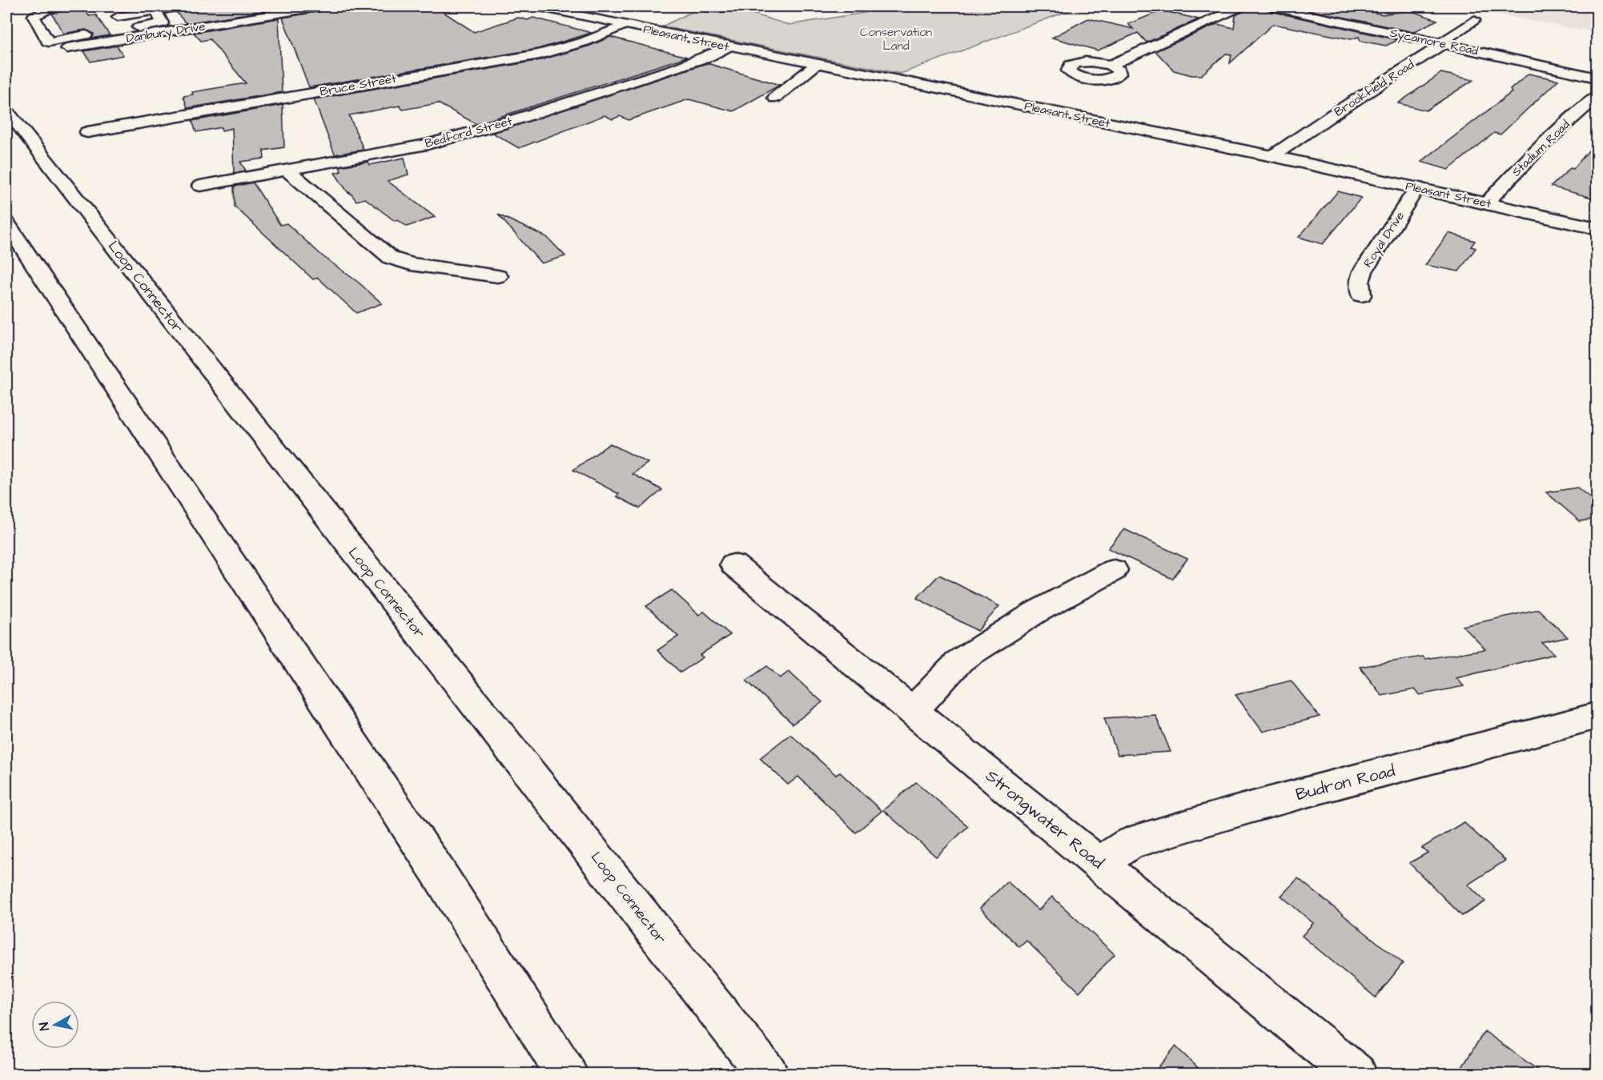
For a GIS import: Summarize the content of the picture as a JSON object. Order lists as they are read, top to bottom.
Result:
{
  "streets": {
    "main road": [
      "Danbury Drive",
      "Pleasant Street",
      "Sycamore Road",
      "Bruce Street",
      "Brookfield Road",
      "Bedford Street",
      "Stadium Road",
      "Royal Drive",
      "Loop Connector",
      "Budron Road",
      "Strongwater Road"
    ]
  },
  "crossings": [
    ["Pleasant Street", "Bruce Street"],
    ["Pleasant Street", "Brookfield Road"],
    ["Pleasant Street", "Bedford Street"],
    ["Pleasant Street", "Stadium Road"],
    ["Pleasant Street", "Royal Drive"],
    ["Sycamore Road", "Brookfield Road"],
    ["Budron Road", "Strongwater Road"]
  ],
  "parks": ["Conservation Land"],
  "north": "left"
}
